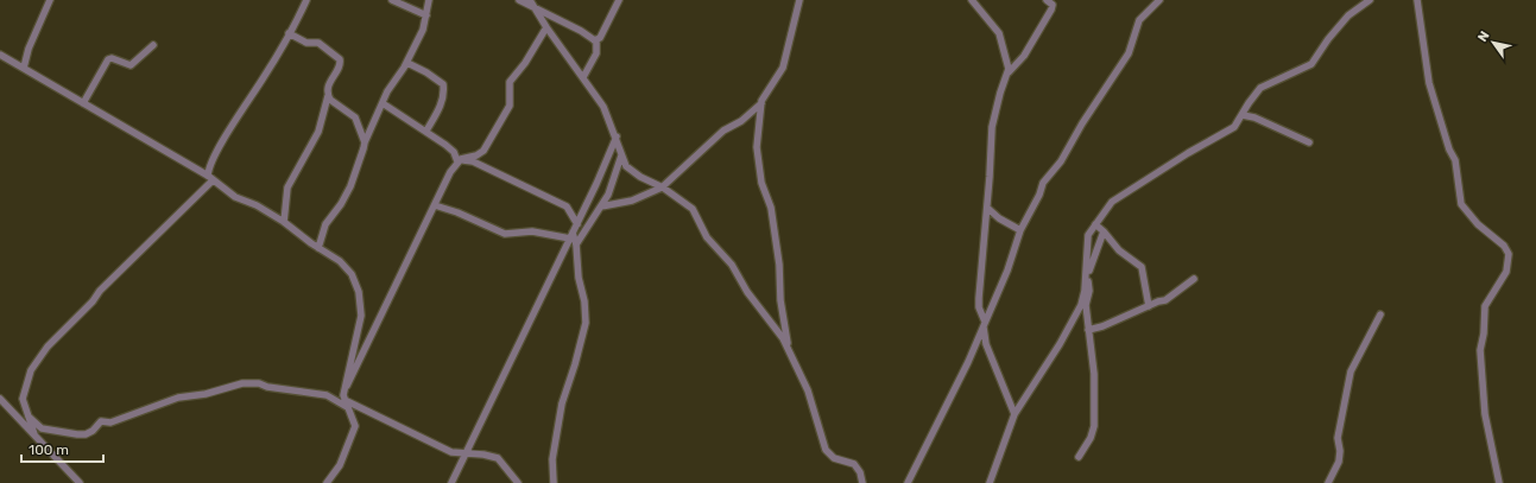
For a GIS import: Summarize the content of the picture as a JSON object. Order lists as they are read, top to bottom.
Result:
{
  "scale_bar": "100 m",
  "north": "top left"
}
